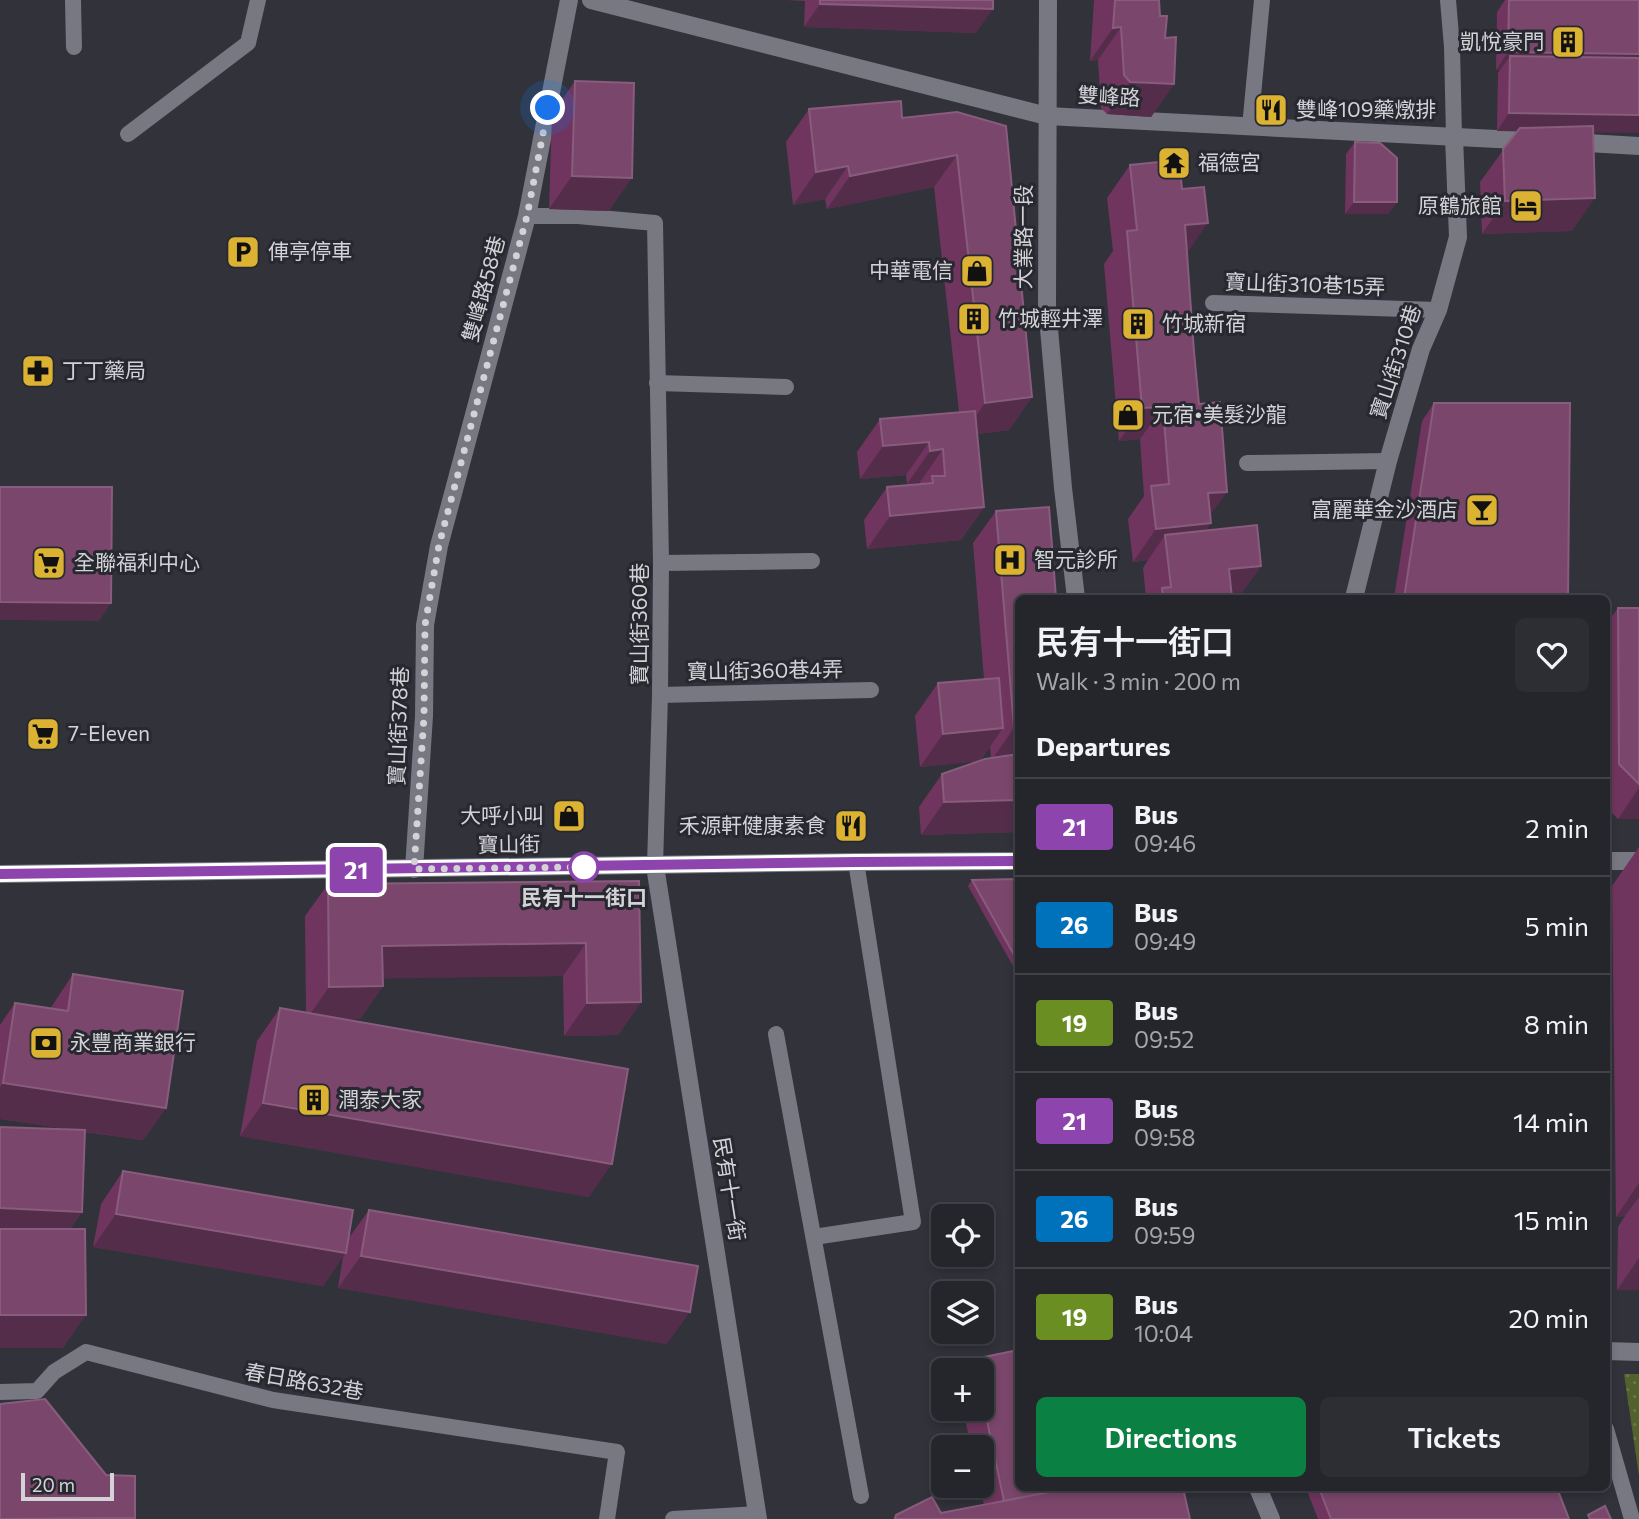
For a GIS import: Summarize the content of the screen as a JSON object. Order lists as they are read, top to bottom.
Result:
{
  "streets": {
    "street": [
      "雙峰路",
      "大業路一段",
      "雙峰路58巷",
      "寶山街310巷",
      "寶山街378巷",
      "寶山街",
      "民有十一街"
    ],
    "lane": [
      "寶山街310巷15弄",
      "寶山街360巷",
      "寶山街360巷4弄",
      "春日路632巷"
    ]
  },
  "crossings": [
    ["雙峰路", "大業路一段"],
    ["雙峰路", "寶山街310巷"],
    ["寶山街310巷15弄", "寶山街310巷"],
    ["雙峰路58巷", "寶山街360巷"],
    ["雙峰路58巷", "寶山街378巷"],
    ["寶山街360巷", "寶山街360巷4弄"],
    ["寶山街360巷", "寶山街"],
    ["寶山街360巷", "民有十一街"],
    ["寶山街378巷", "寶山街"],
    ["寶山街", "民有十一街"]
  ],
  "places": {
    "building": [
      "凱悅豪門",
      "竹城輕井澤",
      "竹城新宿",
      "潤泰大家"
    ],
    "restaurant": ["雙峰109藥燉排", "禾源軒健康素食"],
    "temple": ["福德宮"],
    "hotel": ["原鶴旅館"],
    "parking": ["俥亭停車"],
    "shop": ["中華電信", "元宿•美髮沙龍", "大呼小叫"],
    "pharmacy": ["丁丁藥局"],
    "bar": ["富麗華金沙酒店"],
    "hospital": ["智元診所"],
    "supermarket": ["全聯福利中心", "7-Eleven"],
    "other": ["民有十一街口"],
    "bank": ["永豐商業銀行"]
  },
  "lines": ["bus line 21"],
  "scale_bar": "20 m",
  "page": {
    "on_map": "21",
    "heading": [
      ["民有十一街口", "Walk · 3 min · 200 m"],
      "Departures"
    ],
    "list": [
      {
        "mark": "21",
        "name": "Bus",
        "note": "09:46",
        "value": "2 min"
      },
      {
        "mark": "26",
        "name": "Bus",
        "note": "09:49",
        "value": "5 min"
      },
      {
        "mark": "19",
        "name": "Bus",
        "note": "09:52",
        "value": "8 min"
      },
      {
        "mark": "21",
        "name": "Bus",
        "note": "09:58",
        "value": "14 min"
      },
      {
        "mark": "26",
        "name": "Bus",
        "note": "09:59",
        "value": "15 min"
      },
      {
        "mark": "19",
        "name": "Bus",
        "note": "10:04",
        "value": "20 min"
      }
    ],
    "map_buttons": ["+", "−"],
    "buttons": ["Directions", "Tickets"],
    "scale": "20 m"
  }
}
